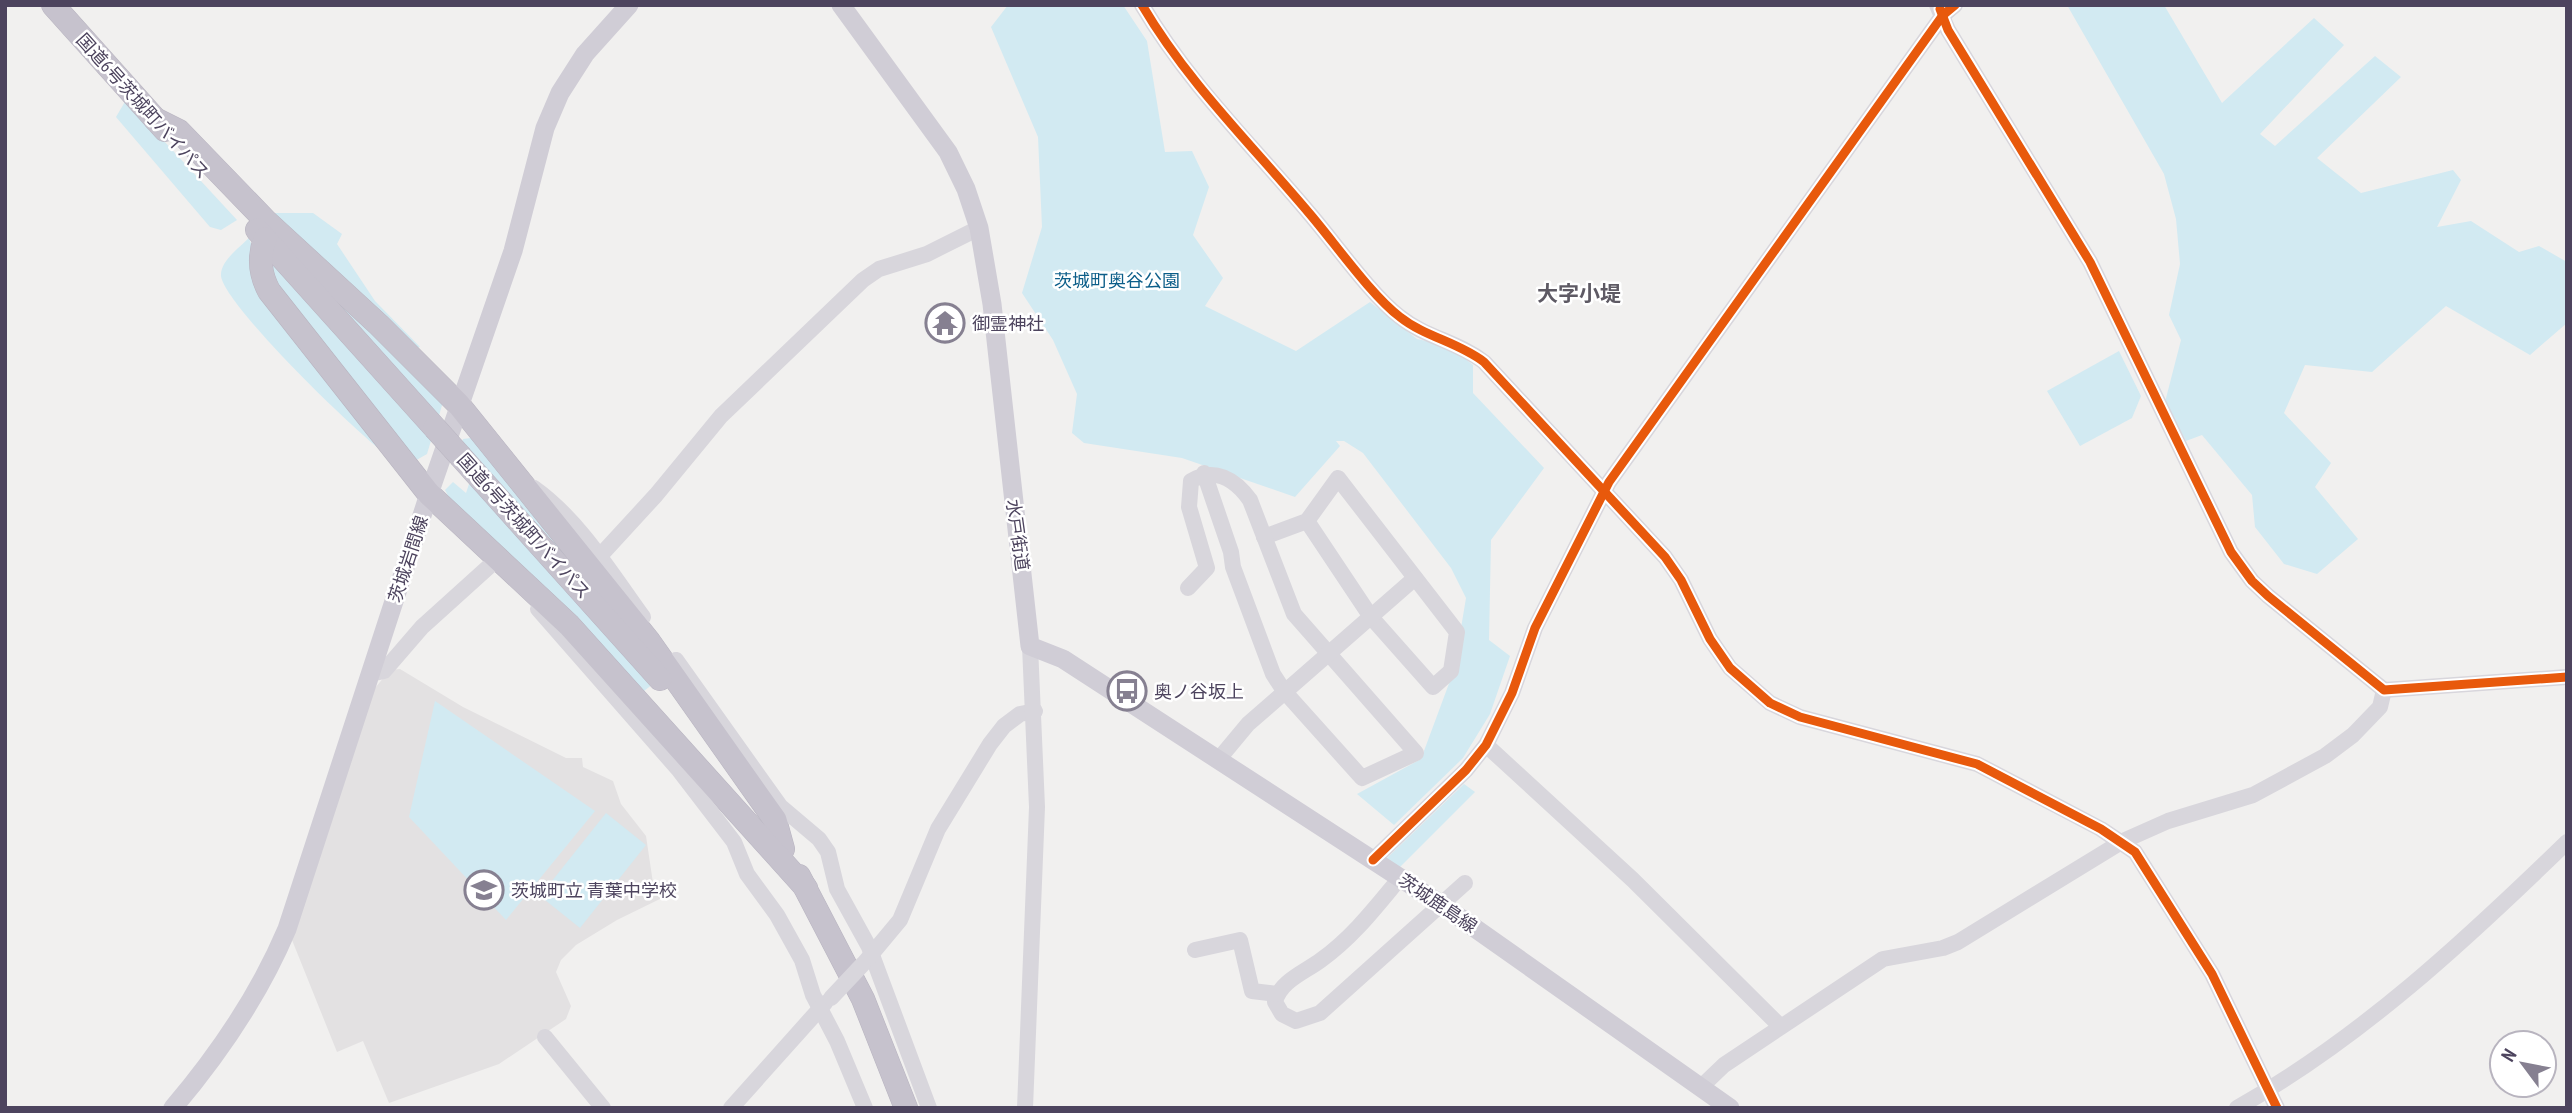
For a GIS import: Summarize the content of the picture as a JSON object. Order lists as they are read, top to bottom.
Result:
{
  "streets": {
    "highway": ["国道6号茨城町バイパス"],
    "main road": ["水戸街道", "茨城岩間線", "茨城鹿島線"]
  },
  "crossings": [
    ["水戸街道", "茨城鹿島線"]
  ],
  "districts": ["大字小堤"],
  "parks": ["茨城町奥谷公園"],
  "places": {
    "temple": ["御霊神社"],
    "bus stop": ["奥ノ谷坂上"],
    "school or university": ["茨城町立 青葉中学校"]
  },
  "north": "top left"
}
